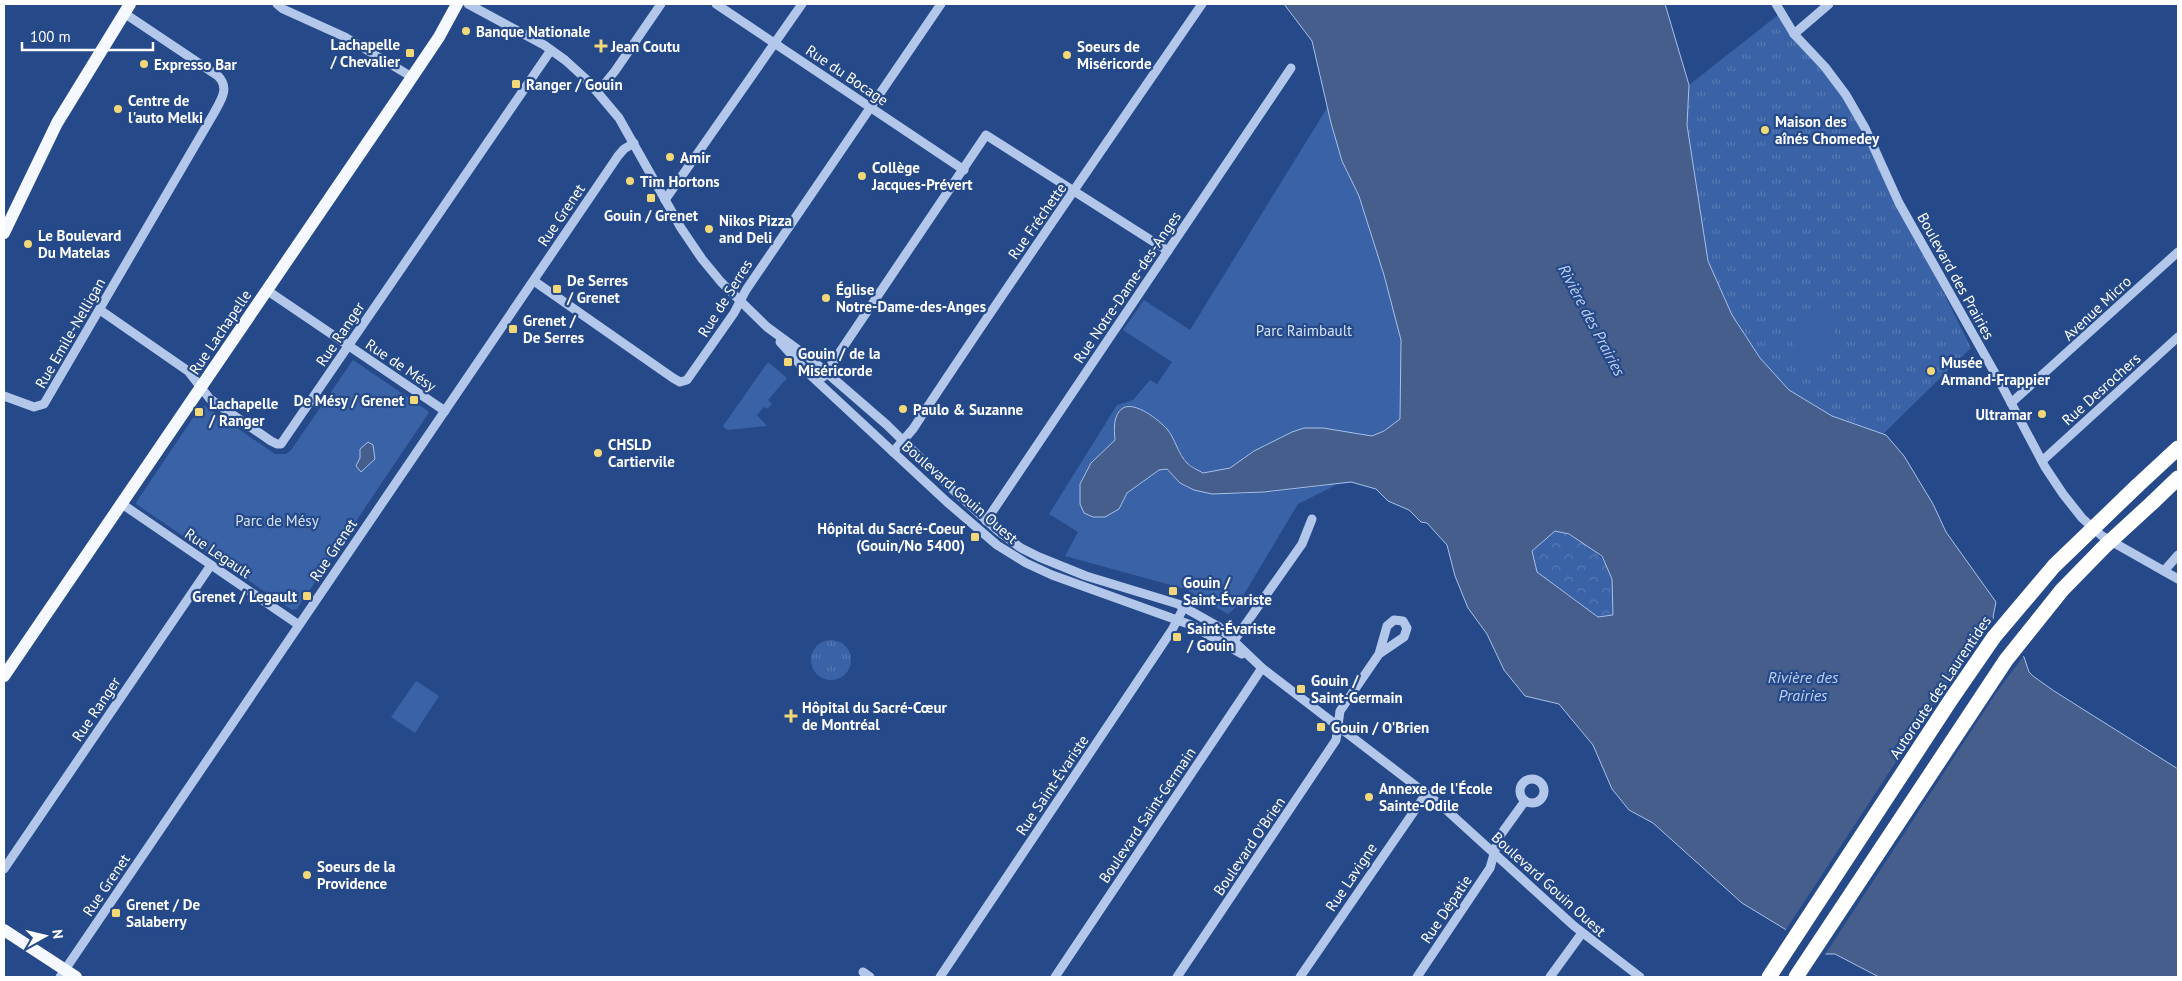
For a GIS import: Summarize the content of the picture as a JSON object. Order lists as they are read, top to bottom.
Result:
{
  "streets": {
    "highway": ["Autoroute des Laurentides"],
    "main road": ["Rue Lachapelle"],
    "street": [
      "Rue du Bocage",
      "Rue Grenet",
      "Rue Fréchette",
      "Boulevard des Prairies",
      "Rue Notre-Dame-des-Anges",
      "Rue de Serres",
      "Avenue Micro",
      "Rue Emile-Nelligan",
      "Rue Ranger",
      "Rue de Mésy",
      "Rue Desrochers",
      "Boulevard Gouin Ouest",
      "Rue Legault",
      "Rue Saint-Évariste",
      "Boulevard Saint-Germain",
      "Boulevard O'Brien",
      "Rue Lavigne",
      "Rue Dépatie"
    ]
  },
  "crossings": [
    ["Rue du Bocage", "Rue de Serres"],
    ["Rue Grenet", "Rue de Serres"],
    ["Rue Grenet", "Rue de Mésy"],
    ["Rue Grenet", "Boulevard Gouin Ouest"],
    ["Rue Grenet", "Rue Legault"],
    ["Rue Fréchette", "Boulevard Gouin Ouest"],
    ["Boulevard des Prairies", "Avenue Micro"],
    ["Boulevard des Prairies", "Rue Desrochers"],
    ["Rue Notre-Dame-des-Anges", "Boulevard Gouin Ouest"],
    ["Rue de Serres", "Boulevard Gouin Ouest"],
    ["Rue Lachapelle", "Rue Ranger"],
    ["Rue Lachapelle", "Rue de Mésy"],
    ["Rue Lachapelle", "Rue Legault"],
    ["Rue Emile-Nelligan", "Rue Ranger"],
    ["Rue Ranger", "Rue de Mésy"],
    ["Rue Ranger", "Boulevard Gouin Ouest"],
    ["Rue Ranger", "Rue Legault"],
    ["Boulevard Gouin Ouest", "Rue Saint-Évariste"],
    ["Boulevard Gouin Ouest", "Boulevard Saint-Germain"],
    ["Boulevard Gouin Ouest", "Boulevard O'Brien"],
    ["Boulevard Gouin Ouest", "Rue Lavigne"],
    ["Boulevard Gouin Ouest", "Rue Dépatie"]
  ],
  "water": ["Rivière des Prairies"],
  "parks": ["Parc Raimbault", "Parc de Mésy"],
  "places": {
    "other": [
      "Banque Nationale",
      "Soeurs de Miséricorde",
      "Expresso Bar",
      "Centre de l'auto Melki",
      "Maison des aînés Chomedey",
      "Amir",
      "Collège Jacques-Prévert",
      "Tim Hortons",
      "Nikos Pizza and Deli",
      "Le Boulevard Du Matelas",
      "Église Notre-Dame-des-Anges",
      "Musée Armand-Frappier",
      "Paulo & Suzanne",
      "Ultramar",
      "CHSLD Cartiervile",
      "Annexe de l'École Sainte-Odile",
      "Soeurs de la Providence"
    ],
    "health": ["Jean Coutu", "Hôpital du Sacré-Cœur de Montréal"],
    "transit": [
      "Lachapelle / Chevalier",
      "Ranger / Gouin",
      "Gouin / Grenet",
      "De Serres / Grenet",
      "Grenet / De Serres",
      "Gouin / de la Miséricorde",
      "De Mésy / Grenet",
      "Lachapelle / Ranger",
      "Hôpital du Sacré-Coeur (Gouin/No 5400)",
      "Gouin / Saint-Évariste",
      "Grenet / Legault",
      "Saint-Évariste / Gouin",
      "Gouin / Saint-Germain",
      "Gouin / O'Brien",
      "Grenet / De Salaberry"
    ]
  },
  "scale_bar": "100 m",
  "north": "right"
}
